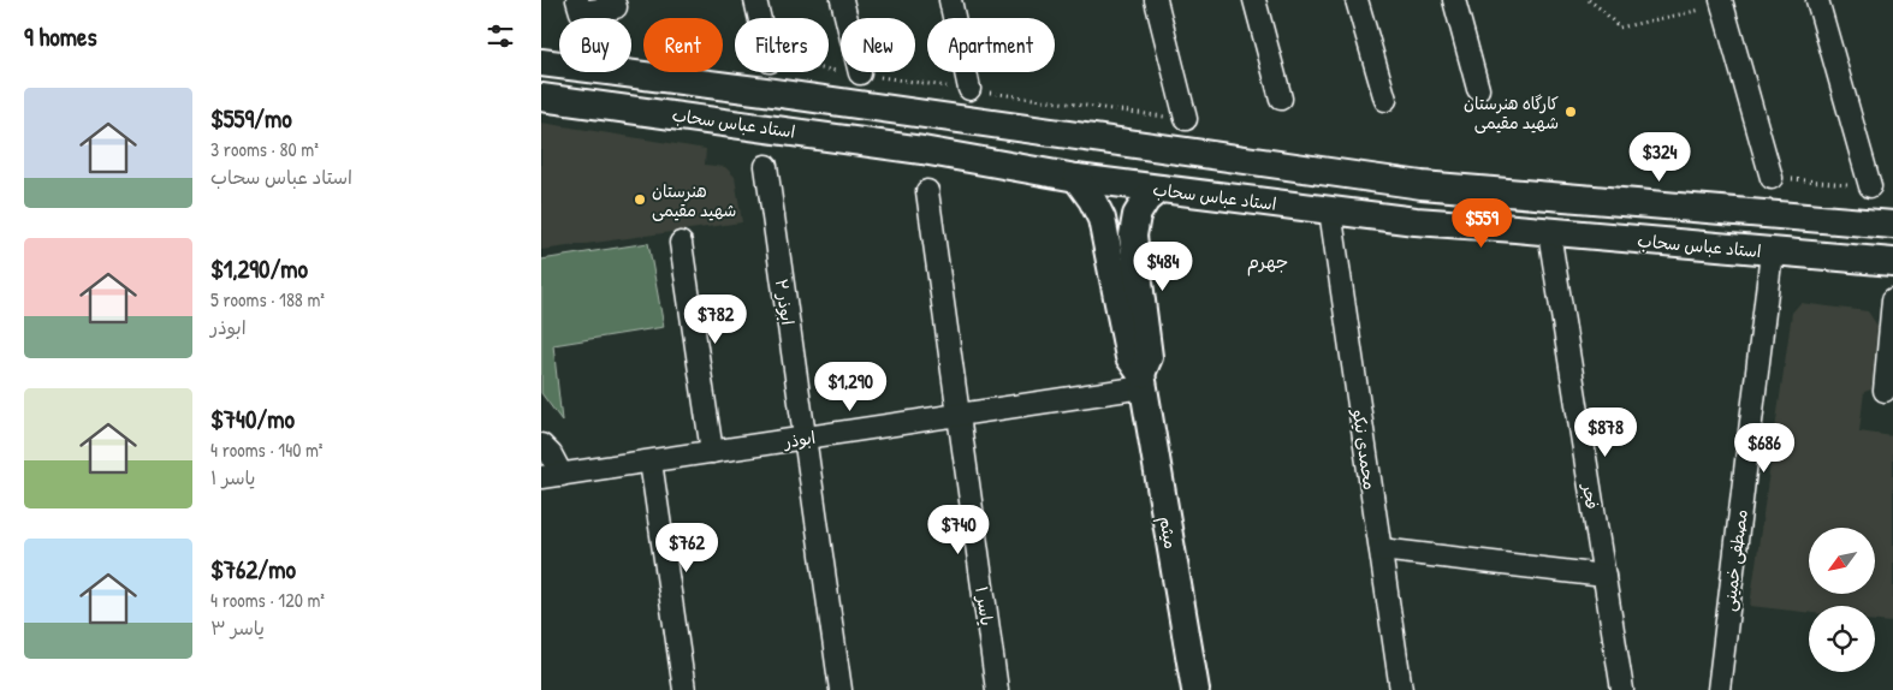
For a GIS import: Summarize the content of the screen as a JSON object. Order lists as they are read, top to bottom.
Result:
{
  "streets": {
    "street": [
      "استاد عباس سحاب",
      "ابوذر ۲",
      "ابوذر",
      "محمدی نیکو",
      "فجر",
      "میثم",
      "مصطفی خمینی",
      "یاسر ۱"
    ]
  },
  "crossings": [
    ["استاد عباس سحاب", "محمدی نیکو"],
    ["استاد عباس سحاب", "فجر"],
    ["استاد عباس سحاب", "میثم"],
    ["استاد عباس سحاب", "مصطفی خمینی"],
    ["ابوذر ۲", "ابوذر"],
    ["ابوذر", "میثم"],
    ["ابوذر", "یاسر ۱"]
  ],
  "districts": ["جهرم"],
  "places": ["کارگاه هنرستان شهید مقیمی", "هنرستان شهید مقیمی"],
  "north": "bottom left",
  "page": {
    "heading": "9 homes",
    "chip": [
      "Buy",
      "Rent",
      "Filters",
      "New",
      "Apartment"
    ],
    "list": [
      {
        "name": "$559/mo",
        "note": "3 rooms · 80 m² · استاد عباس سحاب"
      },
      {
        "name": "$1,290/mo",
        "note": "5 rooms · 188 m² · ابوذر"
      },
      {
        "name": "$740/mo",
        "note": "4 rooms · 140 m² · یاسر ۱"
      },
      {
        "name": "$762/mo",
        "note": "4 rooms · 120 m² · یاسر ۳"
      }
    ],
    "price": [
      "$324",
      "$559",
      "$484",
      "$782",
      "$1,290",
      "$878",
      "$686",
      "$740",
      "$762"
    ]
  }
}
